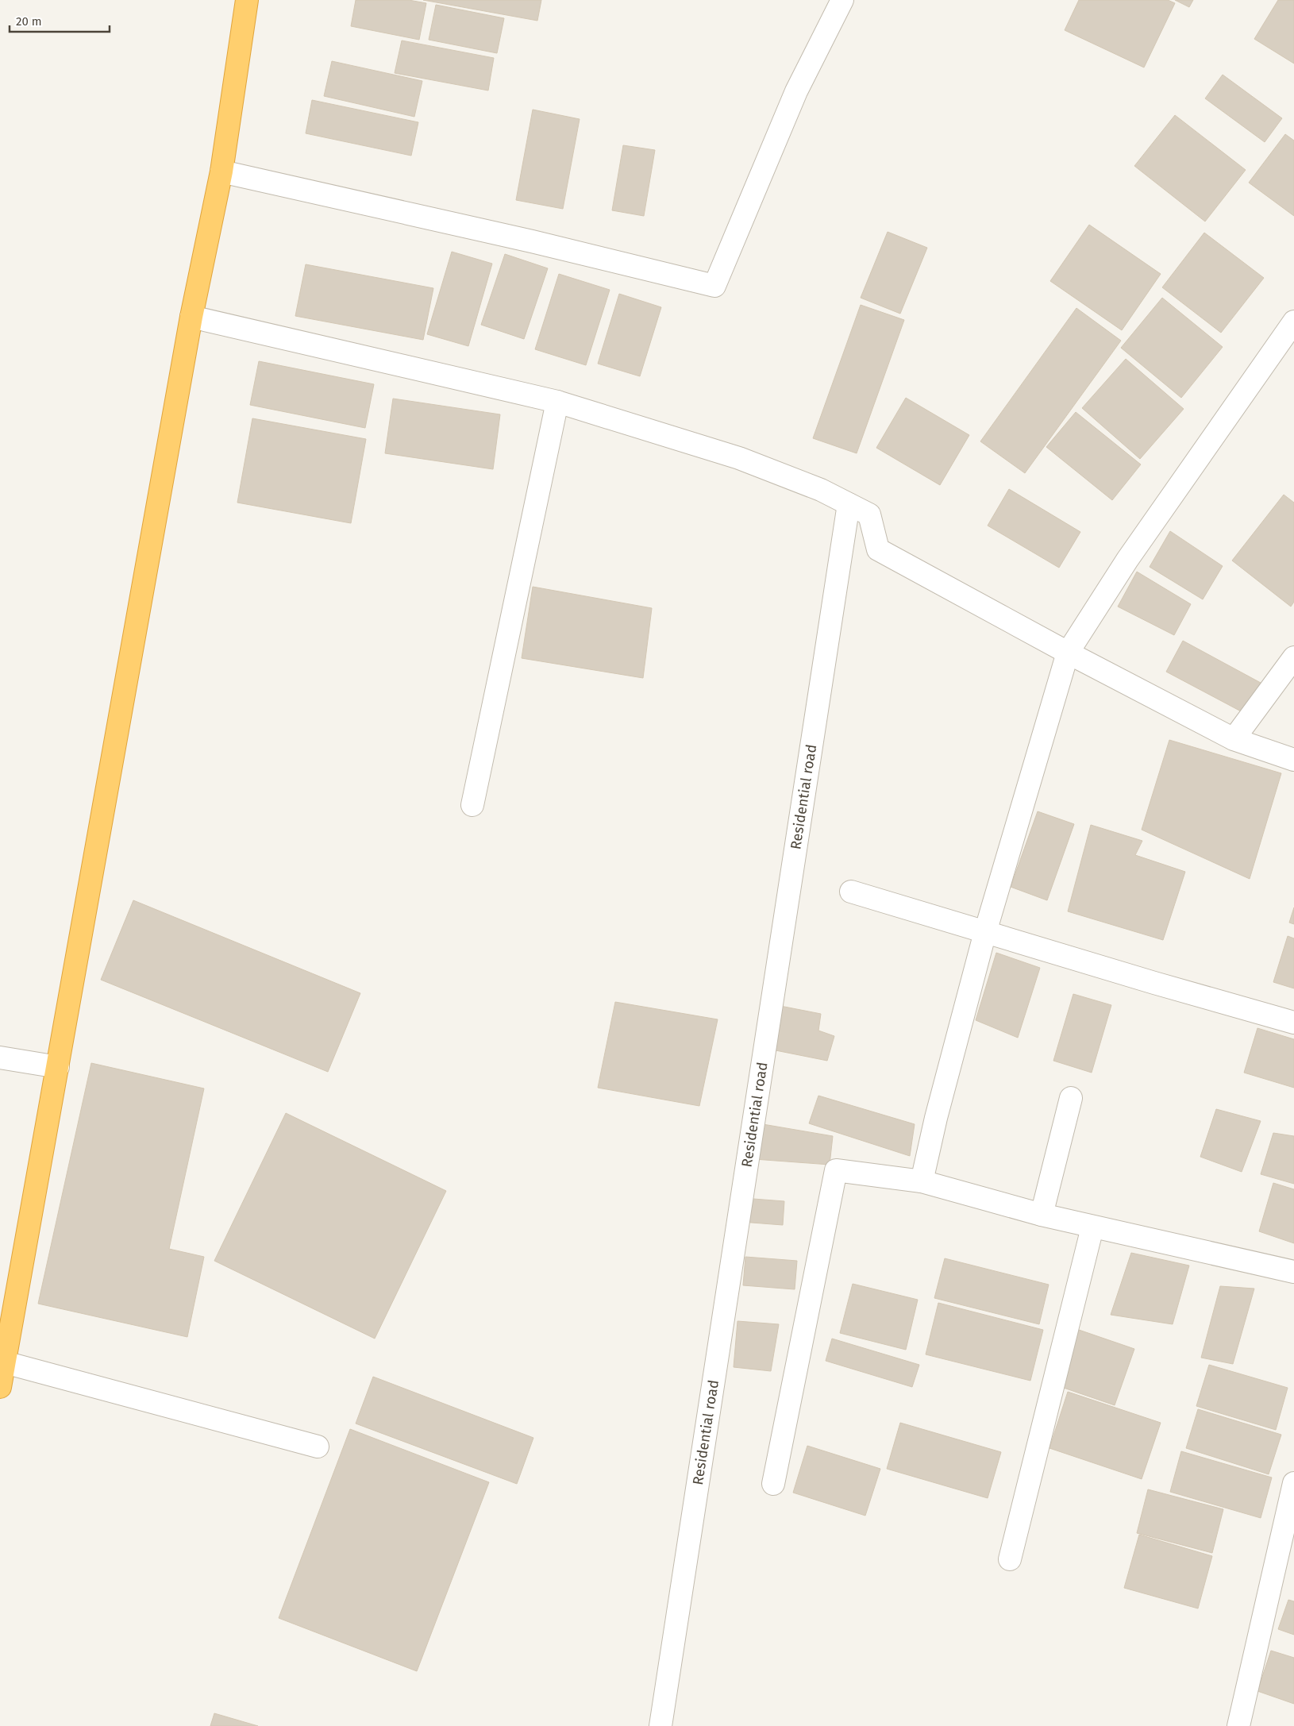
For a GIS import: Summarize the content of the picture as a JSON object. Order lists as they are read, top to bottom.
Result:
{
  "streets": {
    "street": ["Residential road"]
  },
  "scale_bar": "20 m"
}
